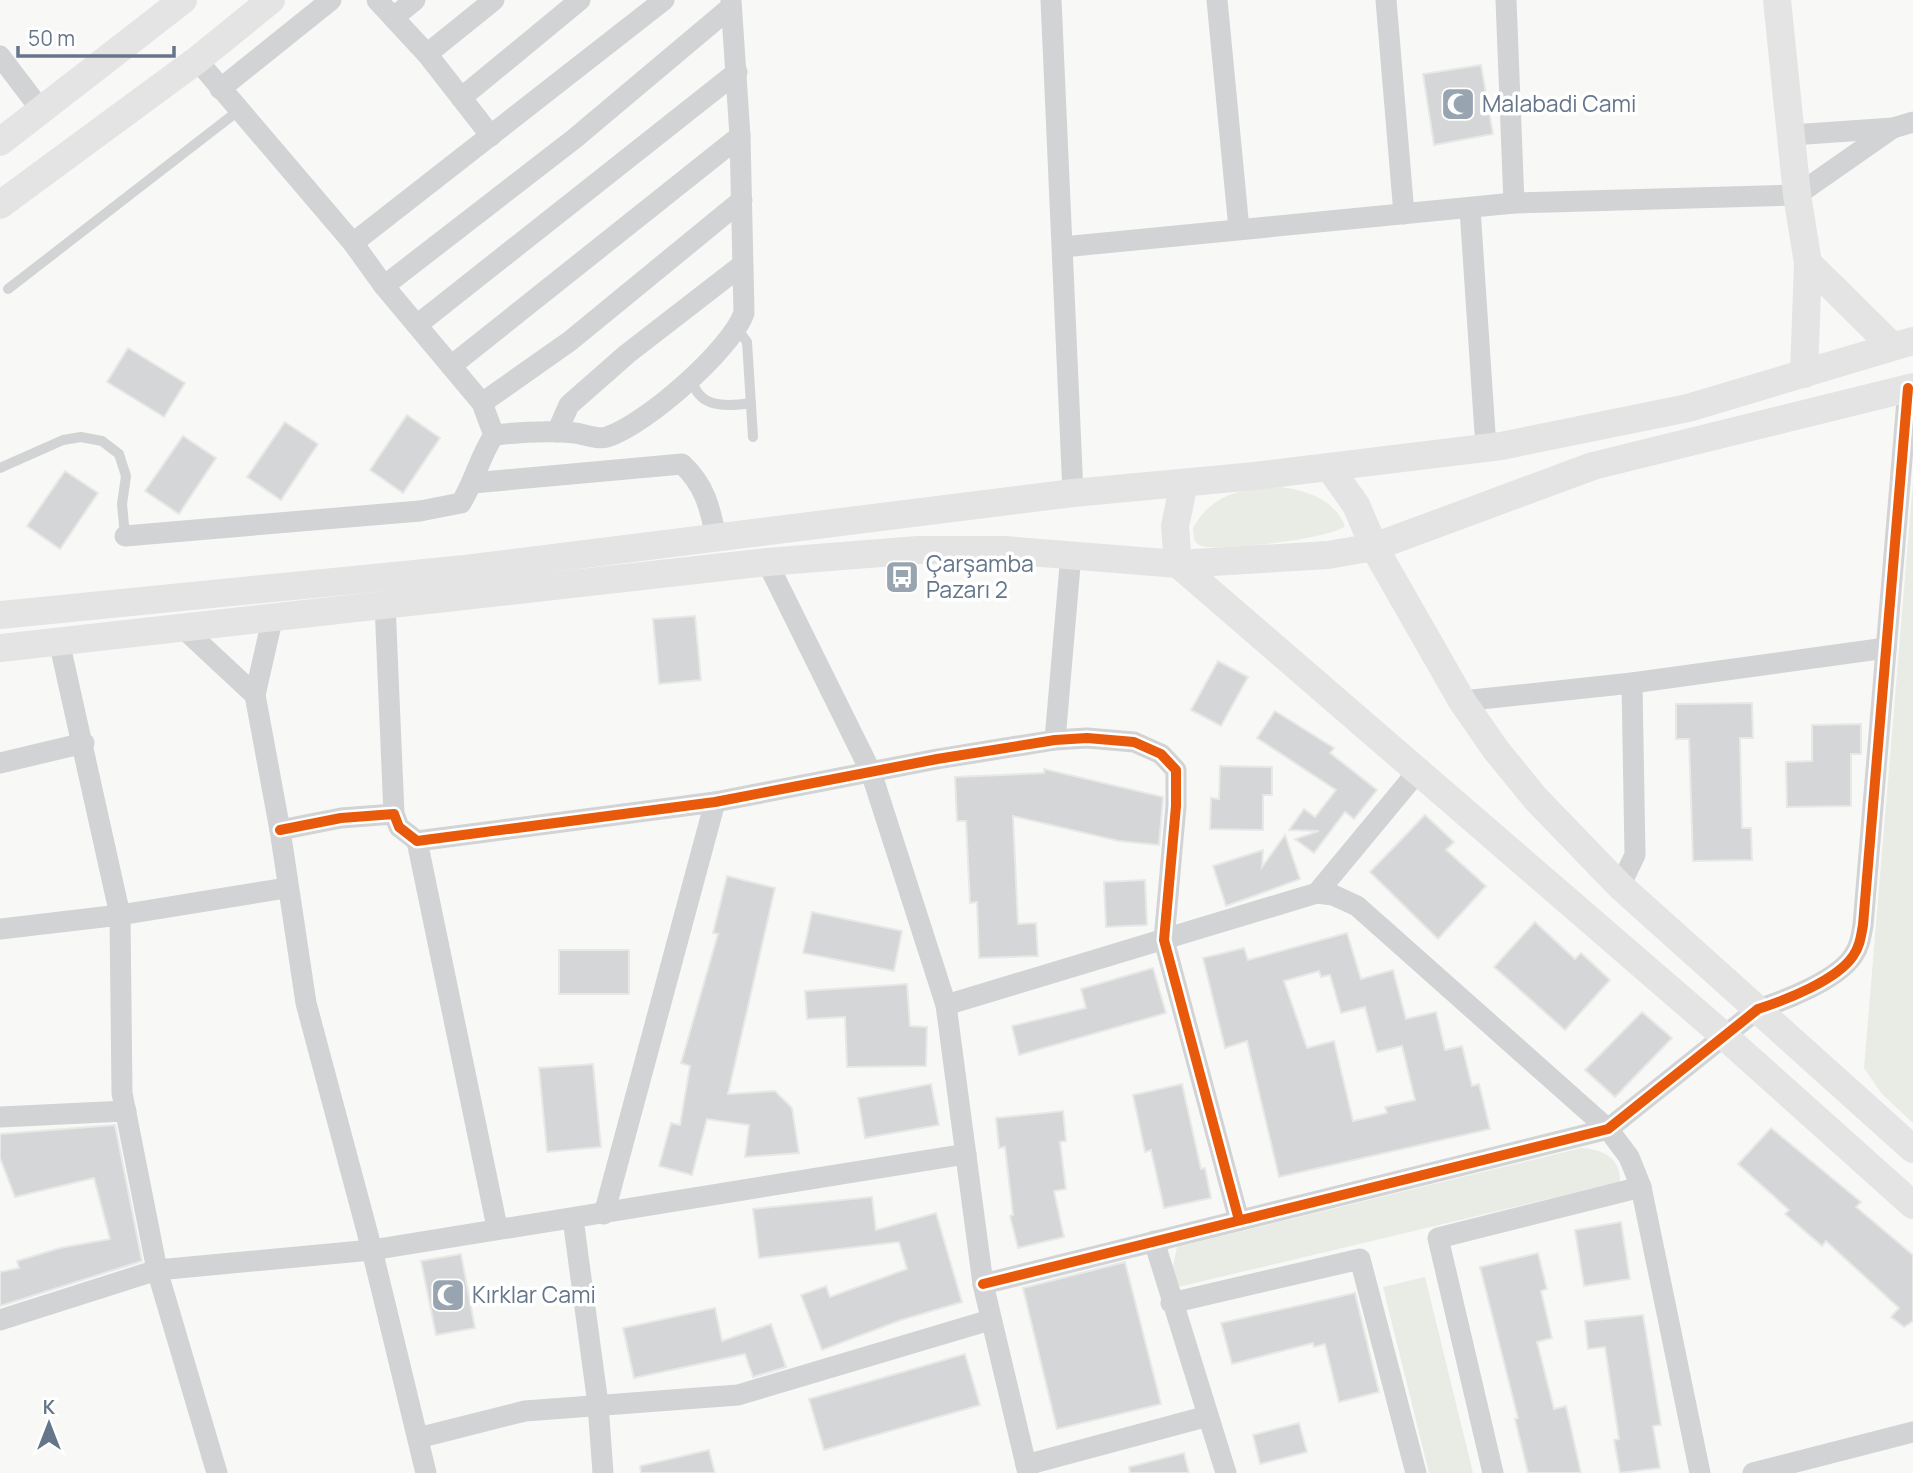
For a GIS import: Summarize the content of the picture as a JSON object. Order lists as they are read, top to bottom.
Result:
{
  "places": {
    "mosque": ["Malabadi Cami", "Kırklar Cami"],
    "bus stop": ["Çarşamba Pazarı 2"]
  },
  "scale_bar": "50 m",
  "north": "top"
}
